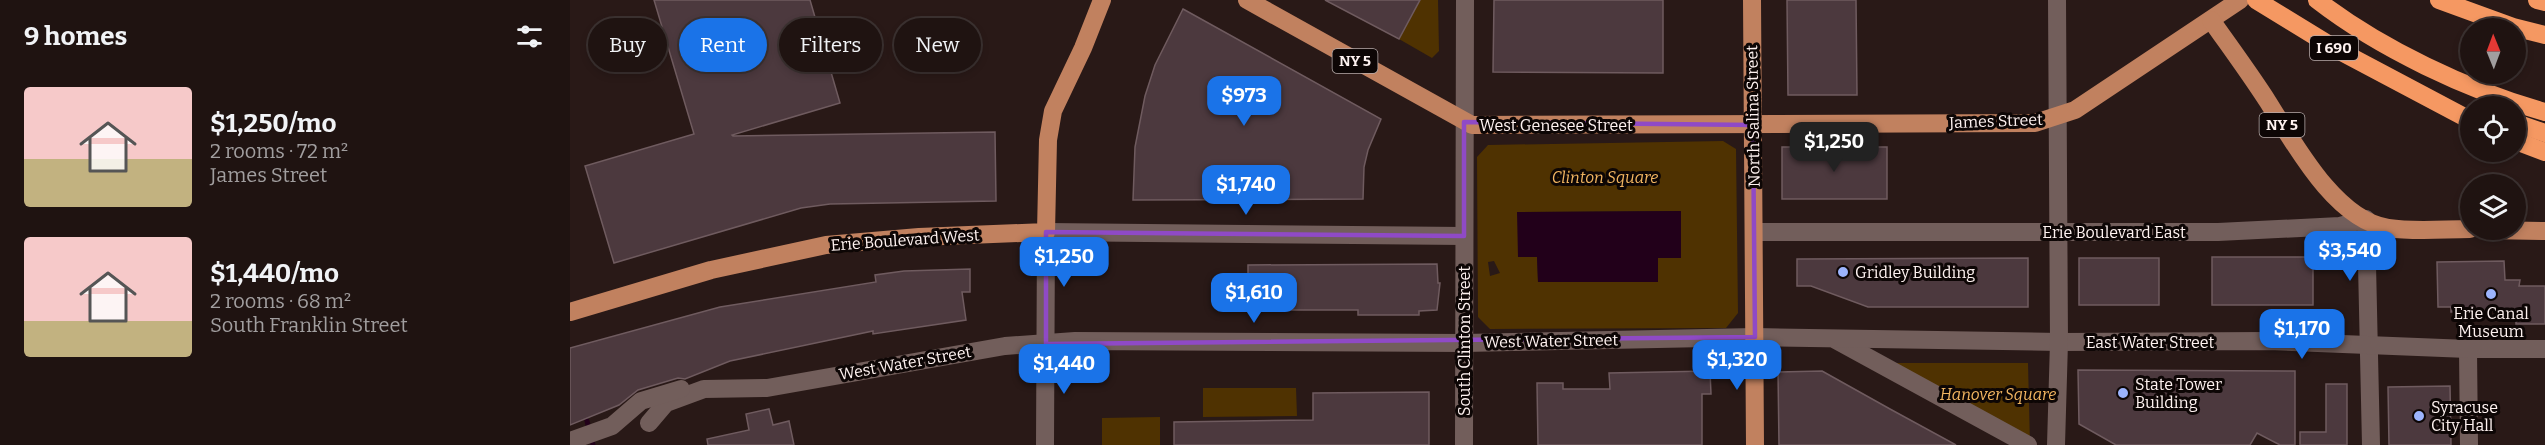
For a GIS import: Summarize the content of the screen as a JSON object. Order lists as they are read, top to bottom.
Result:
{
  "streets": {
    "highway": ["I 690"],
    "main road": [
      "NY 5",
      "North Salina Street",
      "James Street",
      "West Genesee Street",
      "Erie Boulevard West"
    ],
    "street": [
      "Erie Boulevard East",
      "South Clinton Street",
      "West Water Street",
      "East Water Street"
    ]
  },
  "crossings": [
    ["NY 5", "James Street"],
    ["NY 5", "Erie Boulevard East"],
    ["North Salina Street", "James Street"],
    ["North Salina Street", "West Genesee Street"],
    ["North Salina Street", "Erie Boulevard East"],
    ["North Salina Street", "West Water Street"],
    ["North Salina Street", "East Water Street"],
    ["James Street", "West Genesee Street"],
    ["West Genesee Street", "South Clinton Street"],
    ["Erie Boulevard West", "South Clinton Street"],
    ["South Clinton Street", "West Water Street"],
    ["West Water Street", "East Water Street"]
  ],
  "parks": ["Clinton Square", "Hanover Square"],
  "places": [
    "Gridley Building",
    "Erie Canal Museum",
    "State Tower Building",
    "Syracuse City Hall"
  ],
  "north": "top",
  "page": {
    "heading": "9 homes",
    "chip": [
      "Buy",
      "Rent",
      "Filters",
      "New"
    ],
    "list": [
      {
        "name": "$1,250/mo",
        "note": "2 rooms · 72 m² · James Street"
      },
      {
        "name": "$1,440/mo",
        "note": "2 rooms · 68 m² · South Franklin Street"
      }
    ],
    "price": [
      "$973",
      "$1,250",
      "$1,740",
      "$3,540",
      "$1,250",
      "$1,610",
      "$1,170",
      "$1,320",
      "$1,440"
    ]
  }
}
